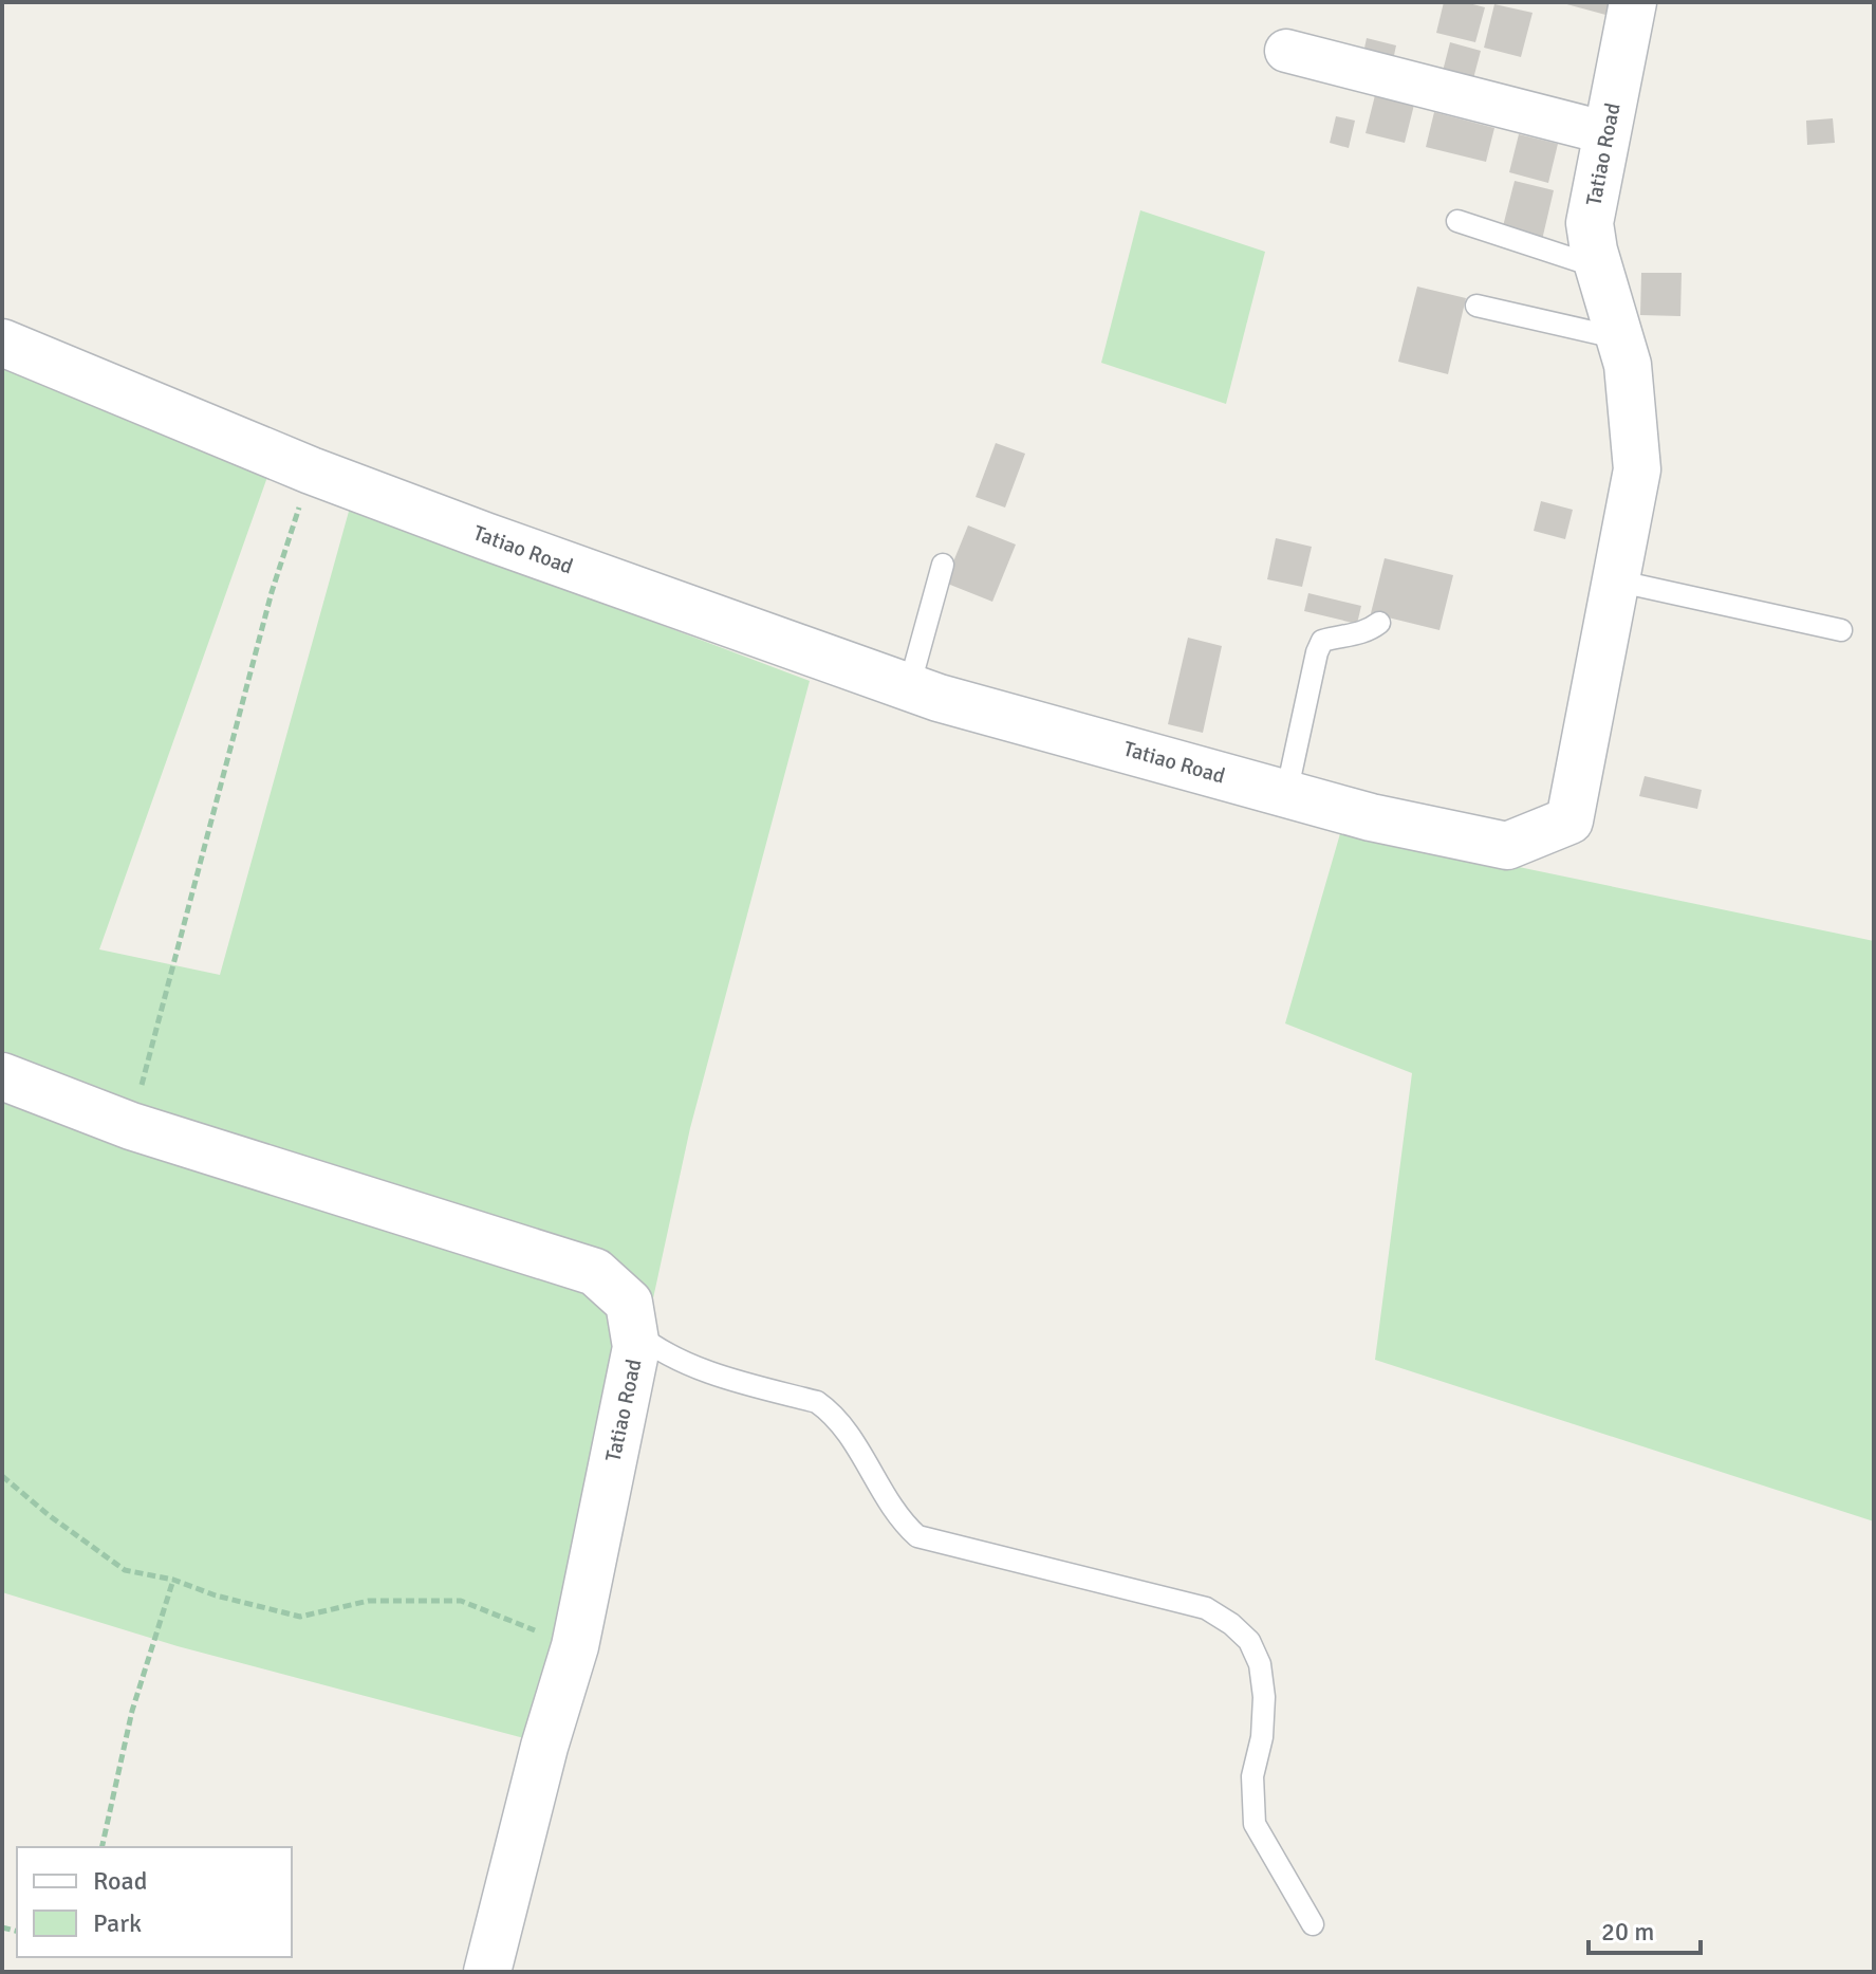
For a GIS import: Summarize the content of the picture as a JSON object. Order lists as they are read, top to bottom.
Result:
{
  "streets": {
    "street": ["Tatiao Road"]
  },
  "legend": ["Road", "Park"],
  "scale_bar": "20 m"
}
